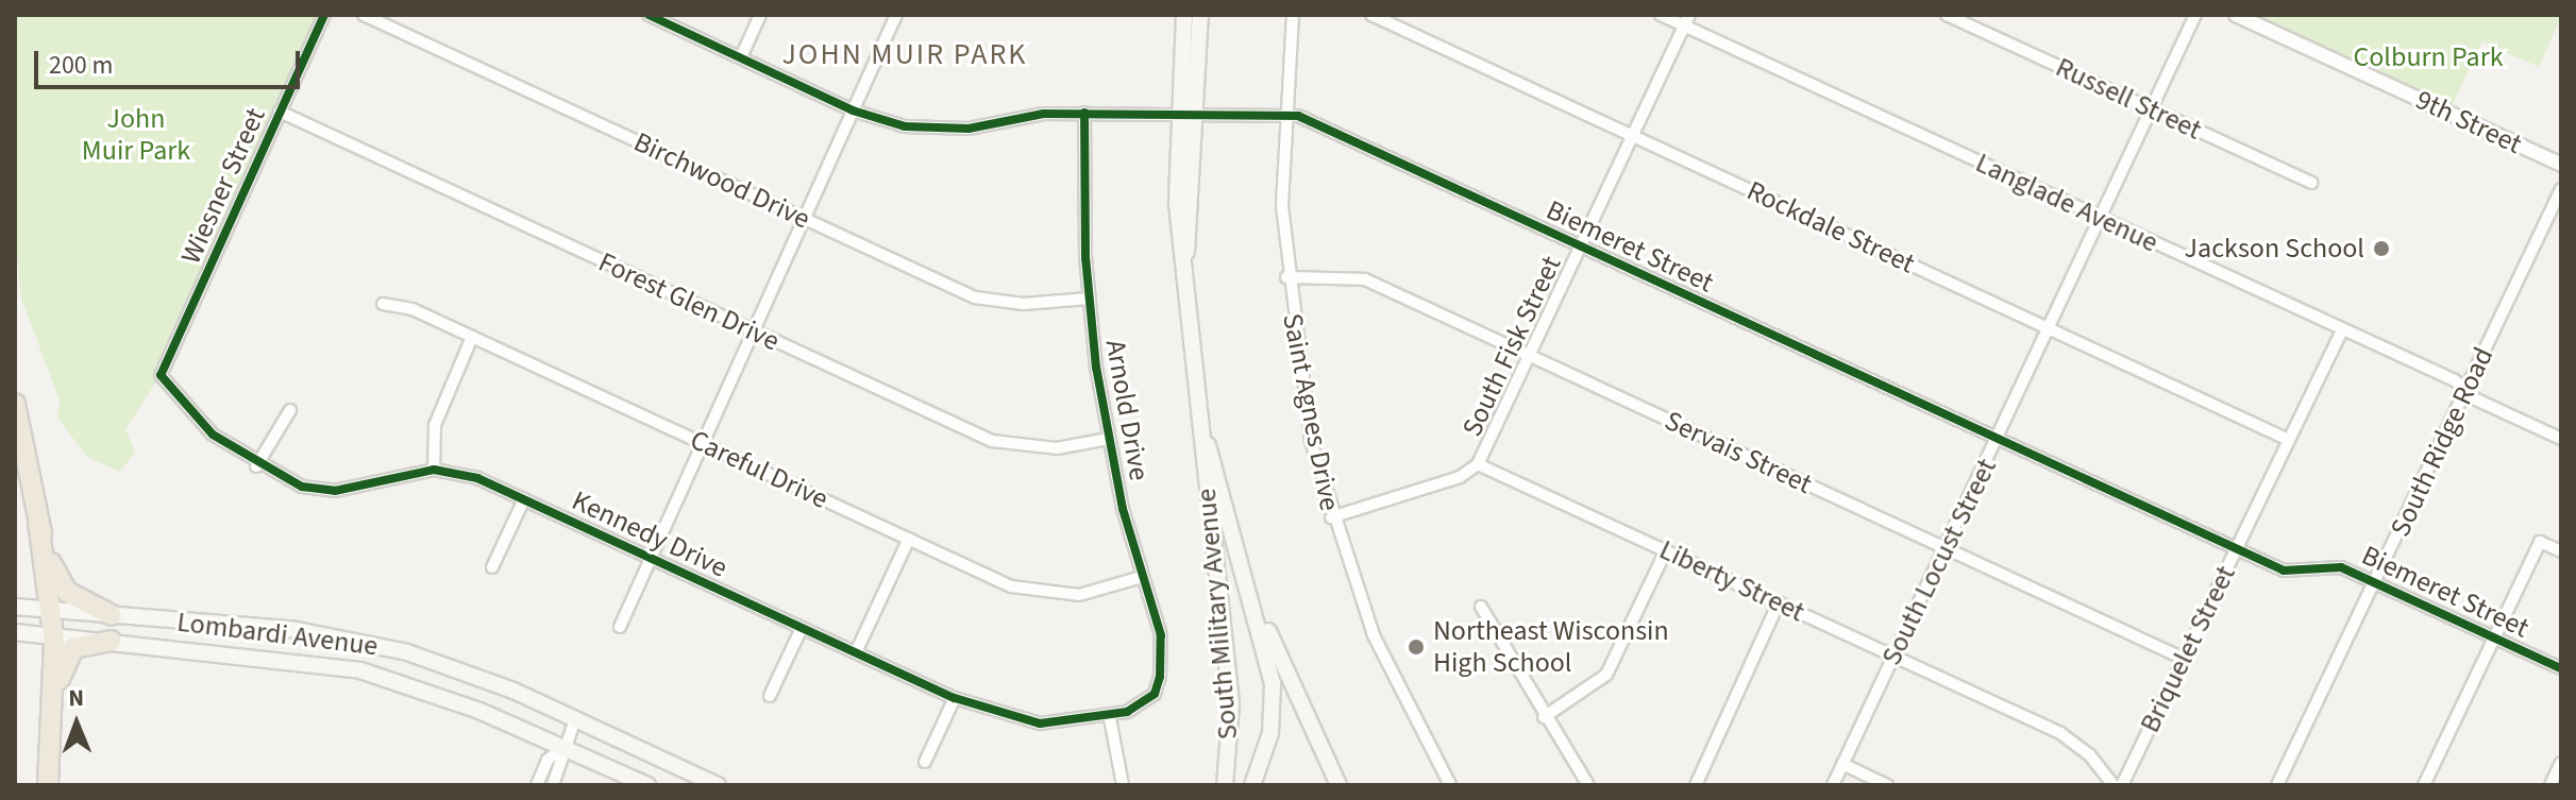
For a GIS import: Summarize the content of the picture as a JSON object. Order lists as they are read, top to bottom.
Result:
{
  "streets": {
    "main road": ["South Military Avenue", "Lombardi Avenue"],
    "street": [
      "Russell Street",
      "9th Street",
      "Birchwood Drive",
      "Wiesner Street",
      "Langlade Avenue",
      "Rockdale Street",
      "Biemeret Street",
      "Forest Glen Drive",
      "South Fisk Street",
      "Arnold Drive",
      "Saint Agnes Drive",
      "South Ridge Road",
      "Servais Street",
      "Careful Drive",
      "Kennedy Drive",
      "South Locust Street",
      "Liberty Street",
      "Briquelet Street"
    ]
  },
  "crossings": [
    ["Russell Street", "South Locust Street"],
    ["Birchwood Drive", "Arnold Drive"],
    ["Wiesner Street", "Forest Glen Drive"],
    ["Wiesner Street", "Kennedy Drive"],
    ["Langlade Avenue", "South Fisk Street"],
    ["Langlade Avenue", "South Ridge Road"],
    ["Langlade Avenue", "South Locust Street"],
    ["Langlade Avenue", "Briquelet Street"],
    ["Rockdale Street", "South Fisk Street"],
    ["Rockdale Street", "South Locust Street"],
    ["Rockdale Street", "Briquelet Street"],
    ["Biemeret Street", "South Fisk Street"],
    ["Biemeret Street", "Arnold Drive"],
    ["Biemeret Street", "Saint Agnes Drive"],
    ["Biemeret Street", "South Ridge Road"],
    ["Biemeret Street", "South Locust Street"],
    ["Biemeret Street", "South Military Avenue"],
    ["Biemeret Street", "Briquelet Street"],
    ["Forest Glen Drive", "Arnold Drive"],
    ["South Fisk Street", "Servais Street"],
    ["South Fisk Street", "Liberty Street"],
    ["Arnold Drive", "Careful Drive"],
    ["Arnold Drive", "Kennedy Drive"],
    ["Saint Agnes Drive", "Servais Street"],
    ["Servais Street", "South Locust Street"],
    ["Servais Street", "Briquelet Street"],
    ["South Locust Street", "Liberty Street"]
  ],
  "districts": ["JOHN MUIR PARK"],
  "parks": ["Colburn Park", "John Muir Park"],
  "places": ["Jackson School", "Northeast Wisconsin High School"],
  "scale_bar": "200 m",
  "north": "top"
}
